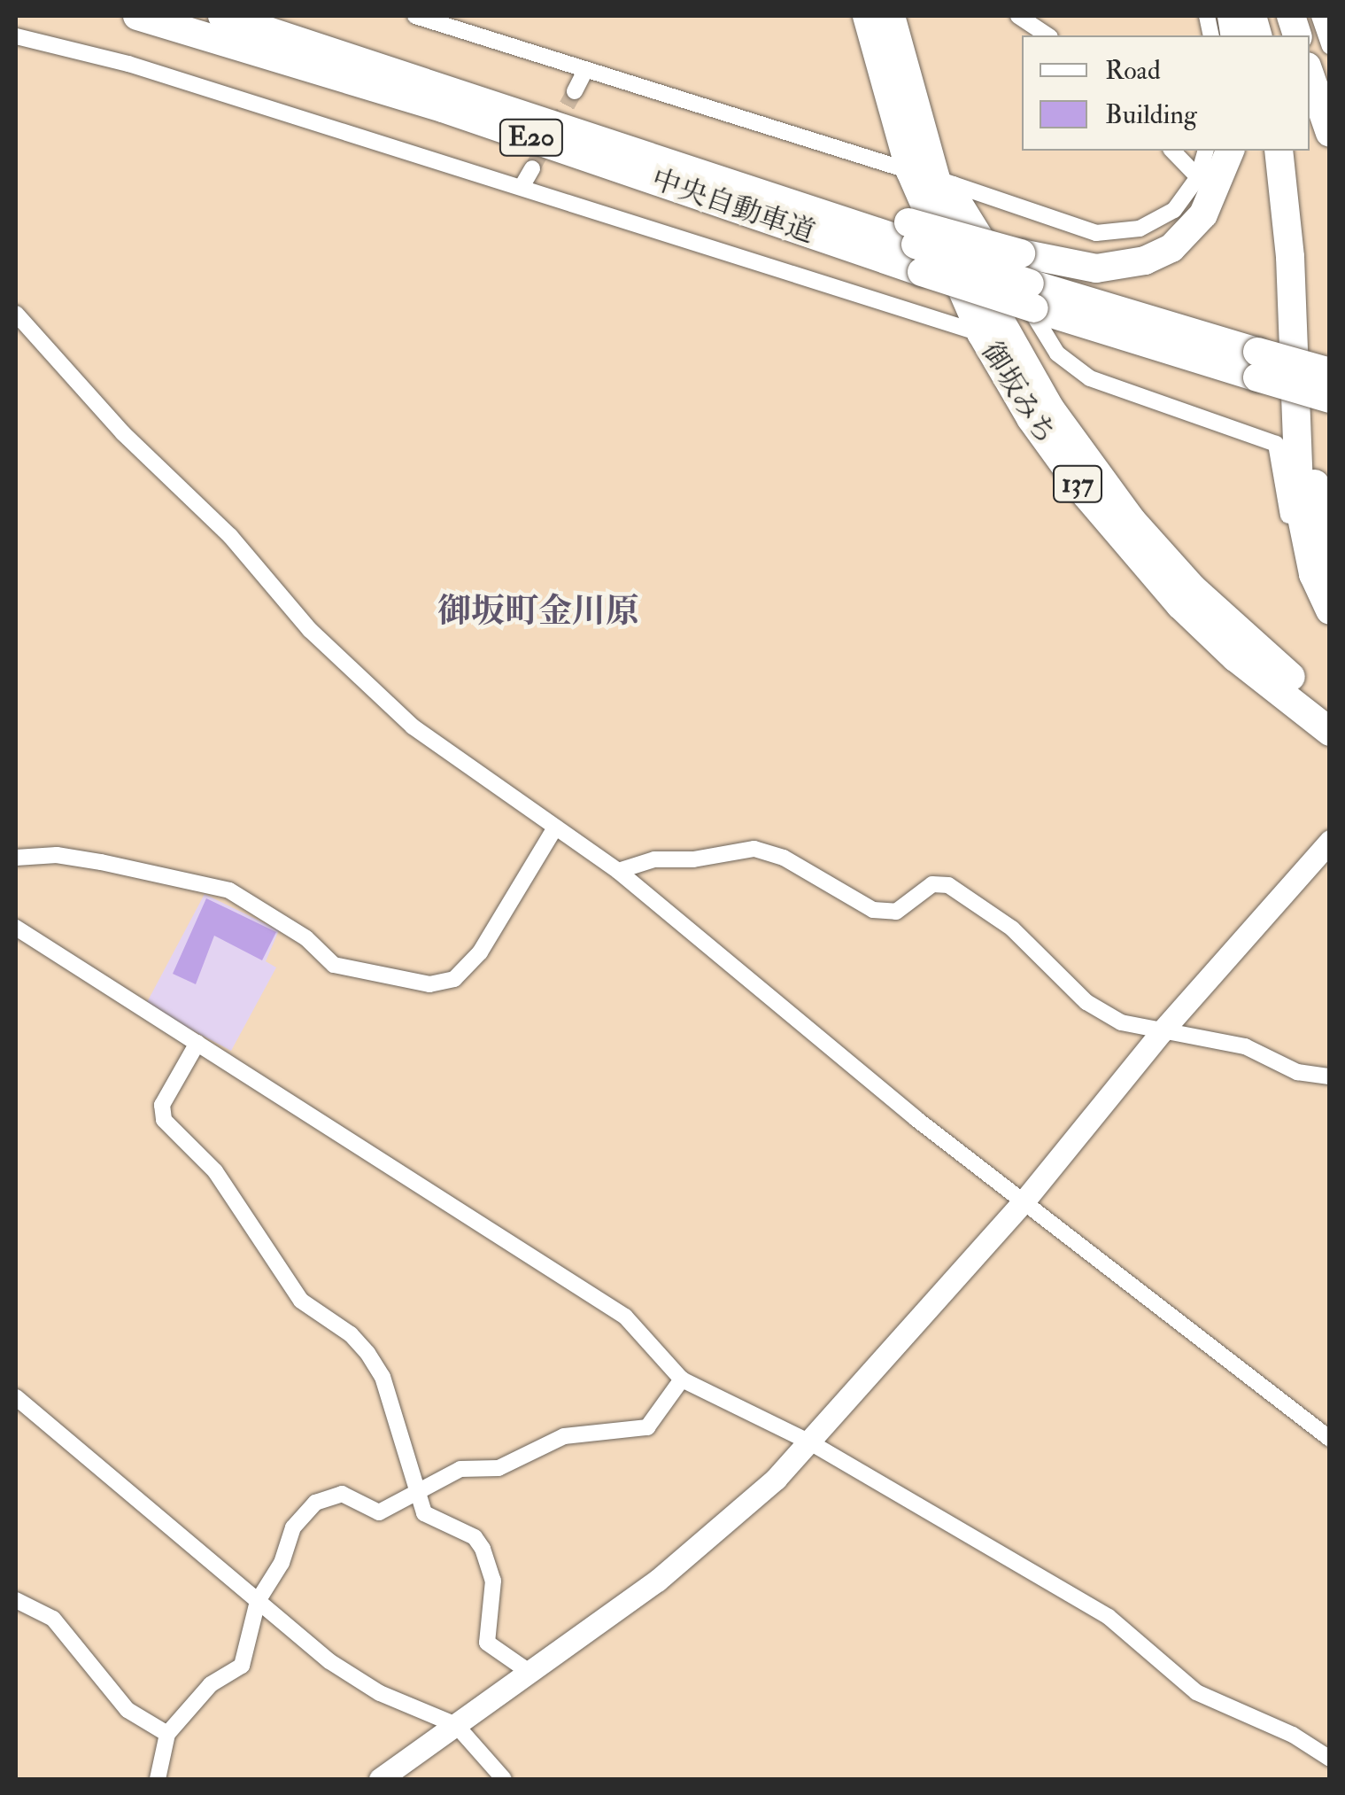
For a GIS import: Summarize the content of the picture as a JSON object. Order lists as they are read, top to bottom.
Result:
{
  "streets": {
    "highway": [
      "E20",
      "中央自動車道",
      "御坂みち",
      "137"
    ]
  },
  "districts": ["御坂町金川原"],
  "legend": ["Road", "Building"]
}
